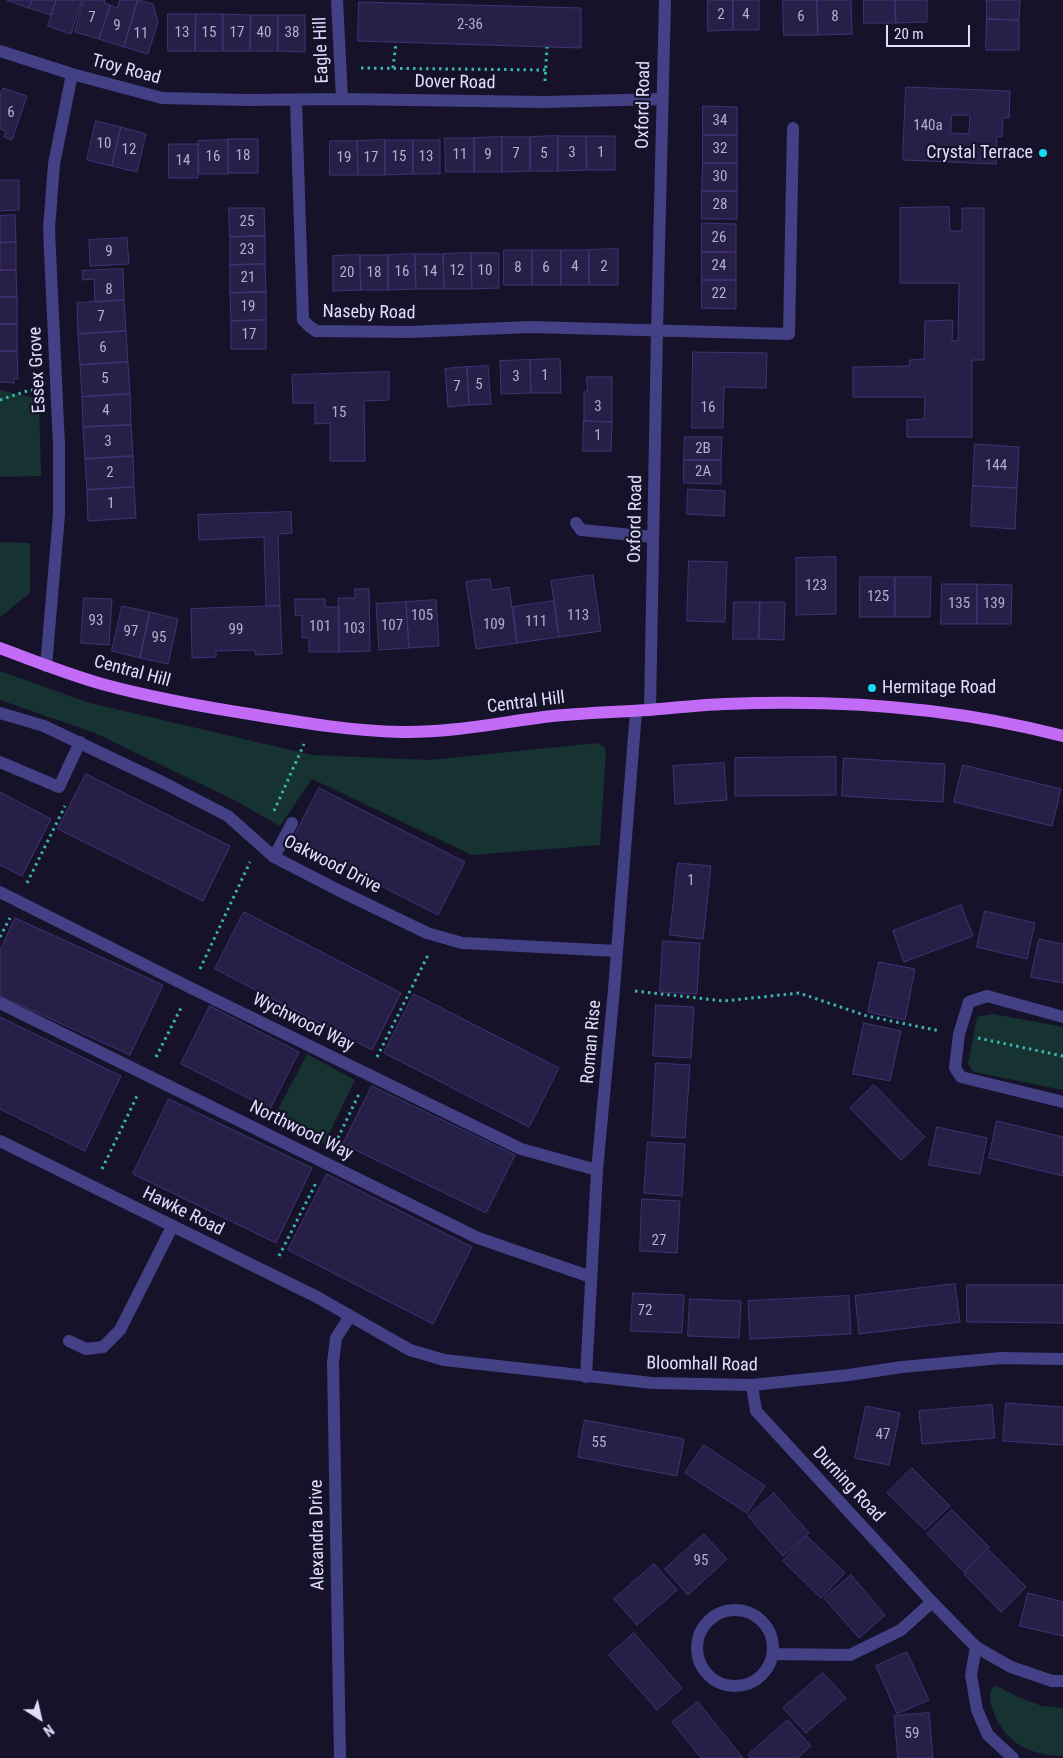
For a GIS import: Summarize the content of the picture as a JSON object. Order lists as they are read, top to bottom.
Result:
{
  "streets": {
    "main road": ["Central Hill"],
    "street": [
      "Eagle Hill",
      "Troy Road",
      "Dover Road",
      "Oxford Road",
      "Naseby Road",
      "Essex Grove",
      "Oakwood Drive",
      "Wychwood Way",
      "Roman Rise",
      "Northwood Way",
      "Hawke Road",
      "Bloomhall Road",
      "Durning Road",
      "Alexandra Drive"
    ]
  },
  "crossings": [
    ["Eagle Hill", "Dover Road"],
    ["Troy Road", "Dover Road"],
    ["Troy Road", "Essex Grove"],
    ["Dover Road", "Oxford Road"],
    ["Dover Road", "Naseby Road"],
    ["Oxford Road", "Naseby Road"],
    ["Oxford Road", "Central Hill"],
    ["Essex Grove", "Central Hill"],
    ["Central Hill", "Roman Rise"],
    ["Oakwood Drive", "Roman Rise"],
    ["Wychwood Way", "Roman Rise"],
    ["Roman Rise", "Northwood Way"],
    ["Roman Rise", "Bloomhall Road"],
    ["Hawke Road", "Bloomhall Road"],
    ["Hawke Road", "Alexandra Drive"],
    ["Bloomhall Road", "Durning Road"],
    ["Bloomhall Road", "Alexandra Drive"]
  ],
  "places": ["Crystal Terrace", "Hermitage Road"],
  "house_numbers": [
    "2",
    "4",
    "6",
    "8",
    "7",
    "2-36",
    "9",
    "13",
    "15",
    "17",
    "40",
    "38",
    "11",
    "6",
    "34",
    "140a",
    "10",
    "32",
    "12",
    "3",
    "1",
    "7",
    "5",
    "11",
    "9",
    "18",
    "16",
    "15",
    "13",
    "19",
    "17",
    "14",
    "30",
    "28",
    "25",
    "26",
    "23",
    "9",
    "24",
    "4",
    "2",
    "8",
    "6",
    "12",
    "10",
    "16",
    "14",
    "20",
    "18",
    "21",
    "8",
    "22",
    "19",
    "7",
    "17",
    "6",
    "1",
    "3",
    "5",
    "5",
    "7",
    "3",
    "16",
    "4",
    "15",
    "1",
    "3",
    "2B",
    "144",
    "2A",
    "2",
    "1",
    "123",
    "125",
    "135",
    "139",
    "105",
    "113",
    "93",
    "111",
    "109",
    "107",
    "101",
    "103",
    "99",
    "97",
    "95",
    "1",
    "27",
    "72",
    "47",
    "55",
    "95",
    "59"
  ],
  "scale_bar": "20 m",
  "north": "bottom right"
}
